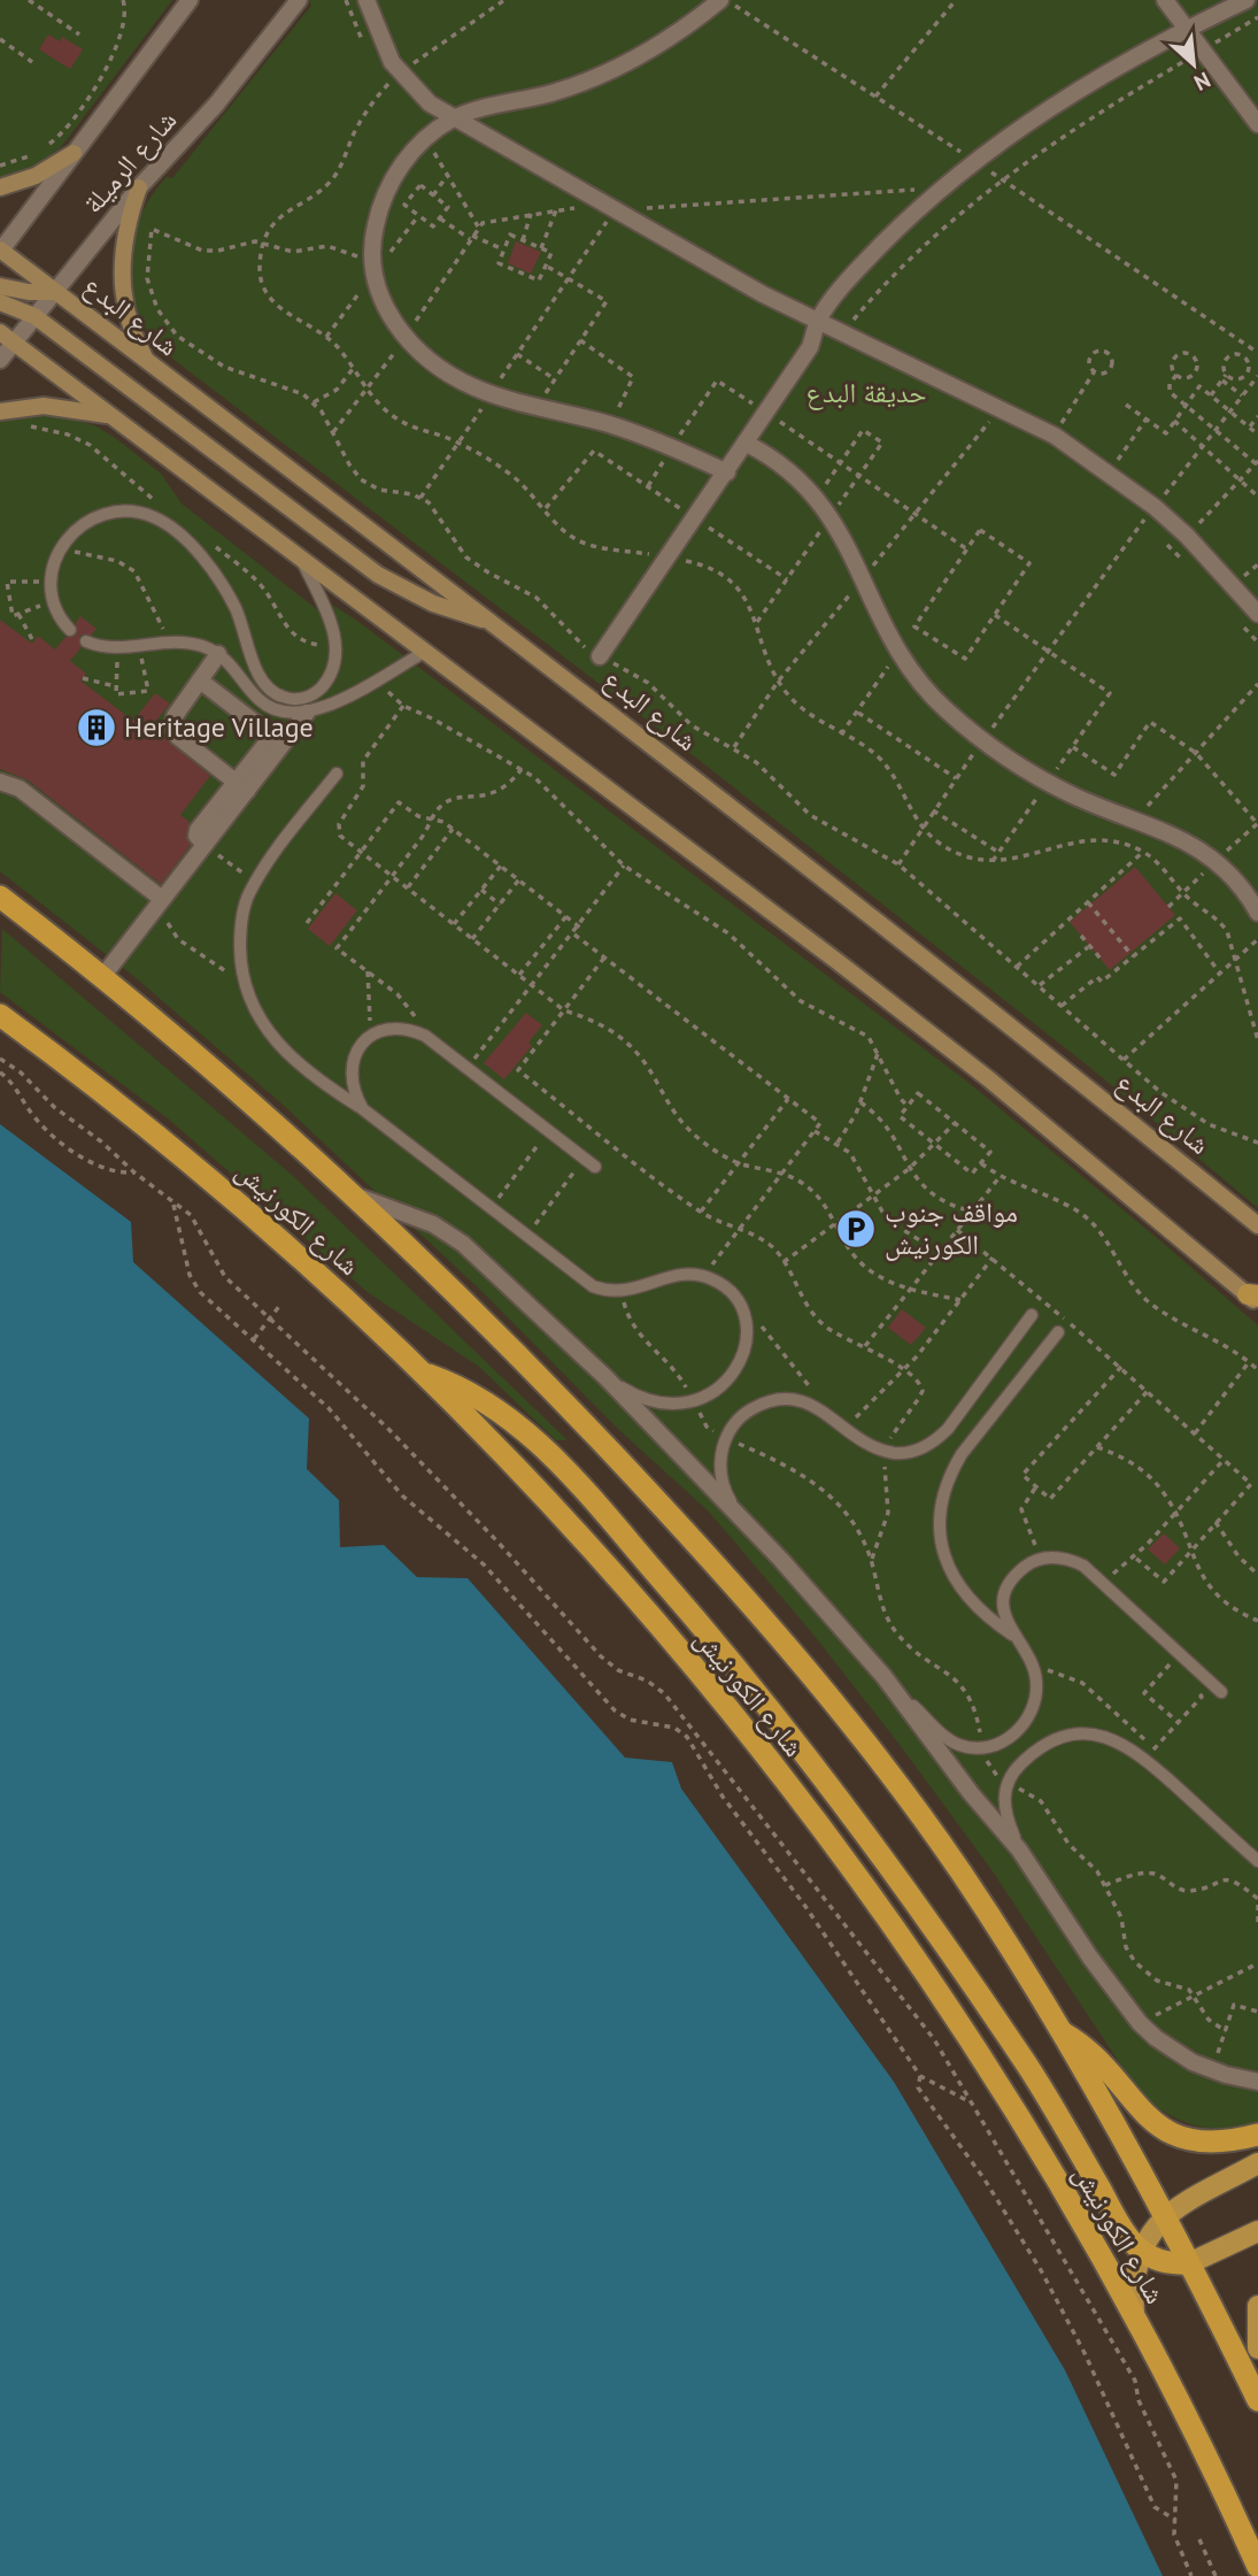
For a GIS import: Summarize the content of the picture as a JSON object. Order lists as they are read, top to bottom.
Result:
{
  "streets": {
    "highway": ["شارع الكورنيش"],
    "main road": ["شارع البدع"],
    "street": ["شارع الرميلة"]
  },
  "crossings": [
    ["شارع الرميلة", "شارع البدع"]
  ],
  "parks": ["حديقة البدع"],
  "places": {
    "building": ["Heritage Village"],
    "parking": ["مواقف جنوب الكورنيش"]
  },
  "north": "bottom right"
}
